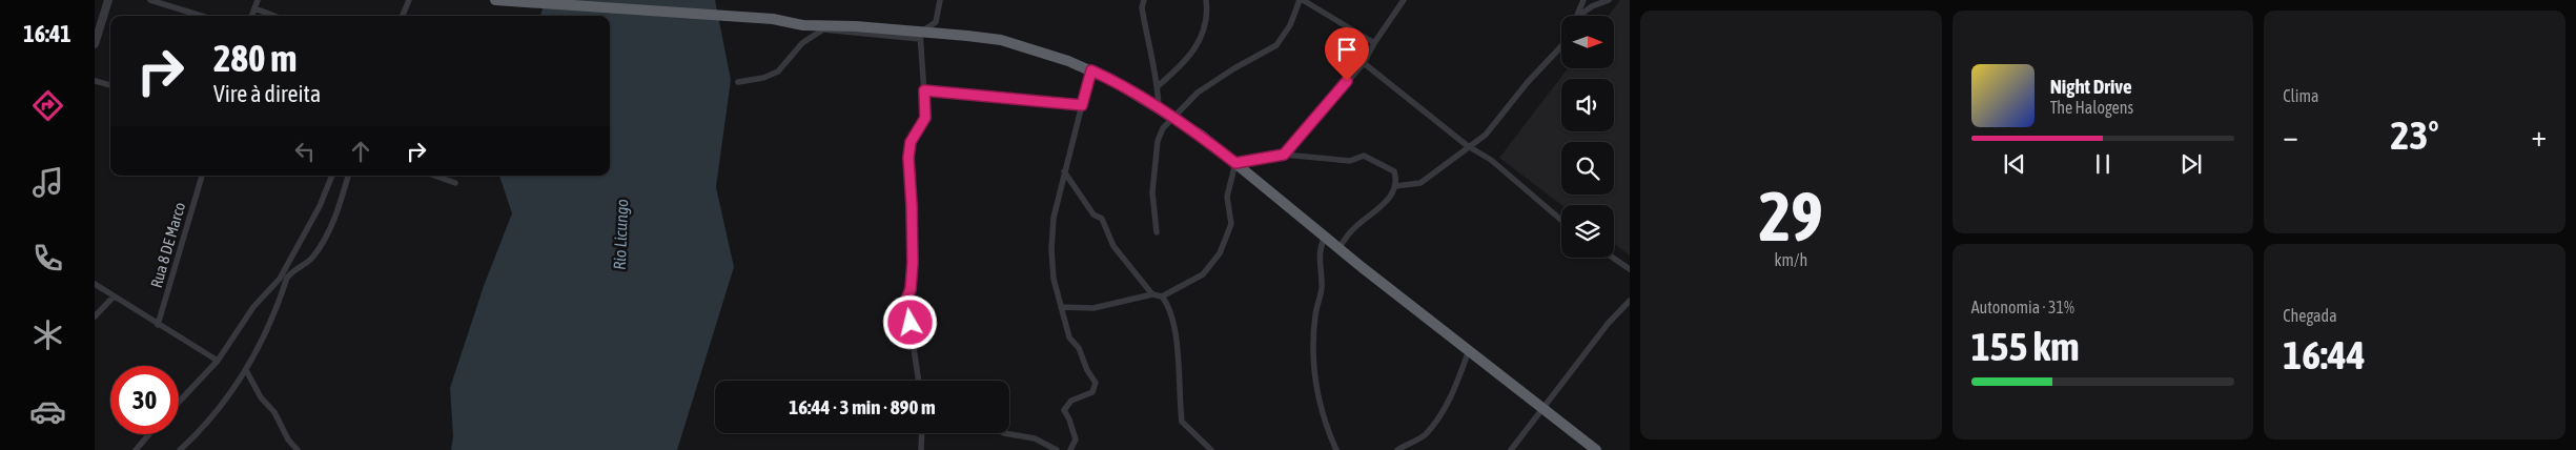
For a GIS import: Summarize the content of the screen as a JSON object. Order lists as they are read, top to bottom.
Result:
{
  "streets": {
    "street": ["Rua 8 DE Marco"]
  },
  "water": ["Rio Licungo"],
  "north": "right",
  "page": {
    "tabs": "16:41",
    "tile": [
      ["29", "km/h"],
      "Clima",
      ["Autonomia · 31%", "155 km"],
      ["Chegada", "16:44"]
    ],
    "turn": ["280 m", "Vire à direita"],
    "song": ["Night Drive", "The Halogens"],
    "heat": ["−", "23°", "+"],
    "limit": "30",
    "trip": "16:44 · 3 min · 890 m"
  }
}
